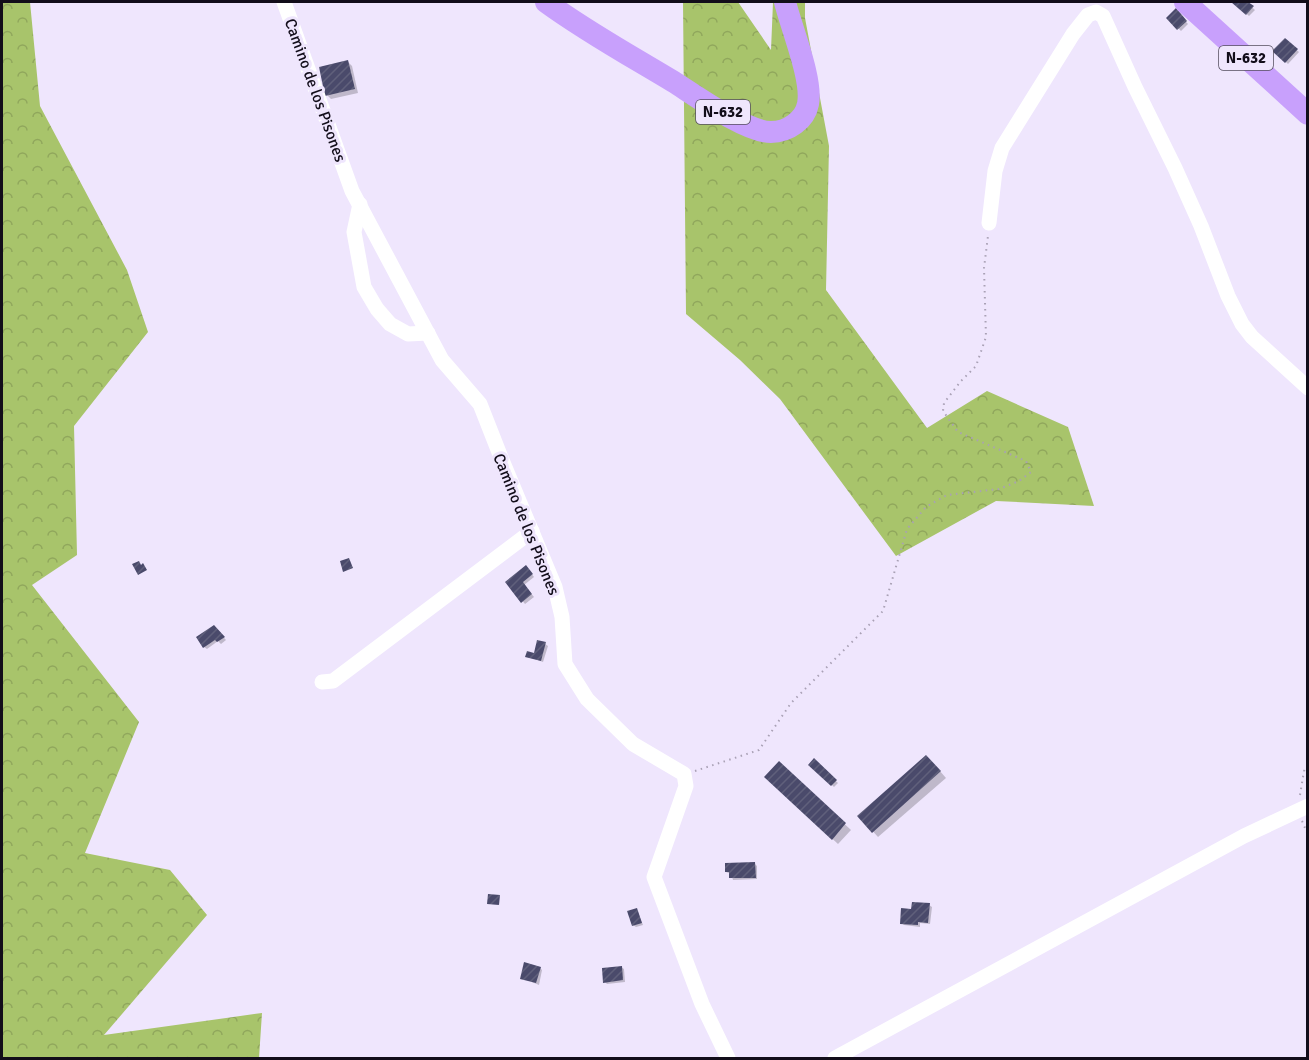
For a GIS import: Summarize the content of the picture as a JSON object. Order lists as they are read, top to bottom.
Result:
{
  "streets": {
    "highway": ["N-632"],
    "street": ["Camino de los Pisones"]
  }
}
